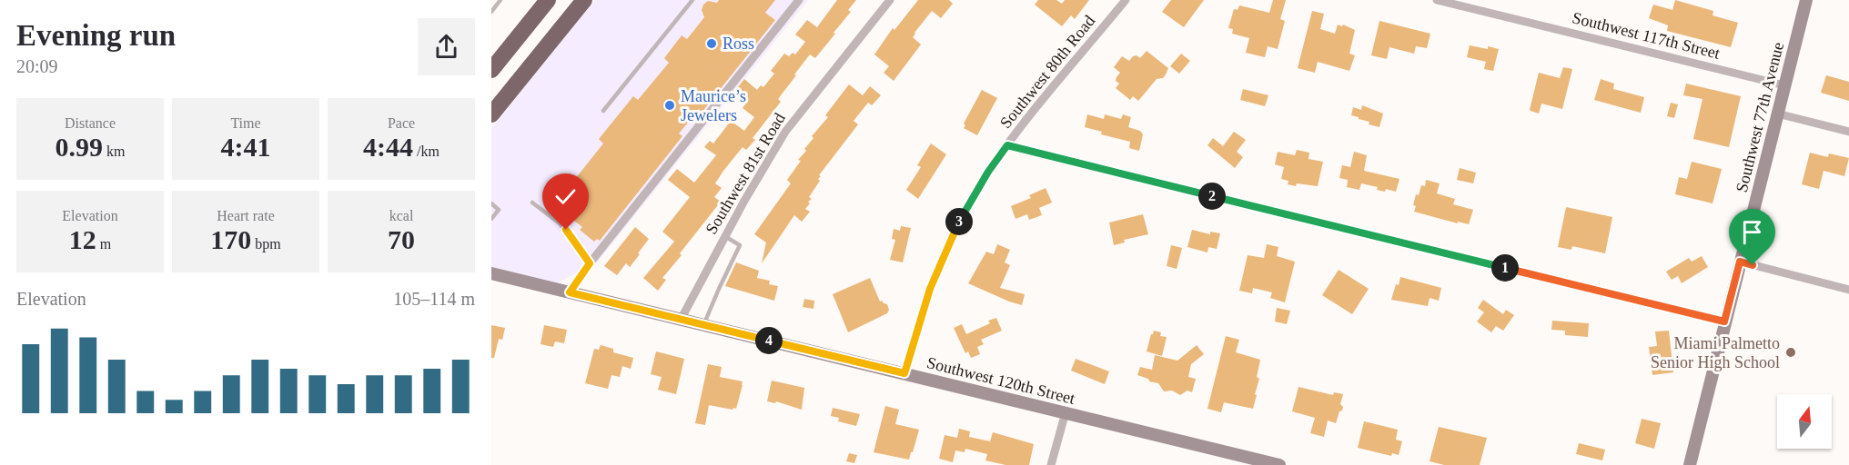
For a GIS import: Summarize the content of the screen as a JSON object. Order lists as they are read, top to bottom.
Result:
{
  "streets": {
    "street": [
      "Southwest 117th Street",
      "Southwest 80th Road",
      "Southwest 77th Avenue",
      "Southwest 81st Road",
      "Southwest 120th Street"
    ]
  },
  "crossings": [
    ["Southwest 117th Street", "Southwest 77th Avenue"],
    ["Southwest 80th Road", "Southwest 120th Street"],
    ["Southwest 81st Road", "Southwest 120th Street"]
  ],
  "places": ["Ross", "Maurice’s Jewelers", "Miami Palmetto Senior High School"],
  "north": "top",
  "page": {
    "heading": ["Evening run", "20:09"],
    "stats": [
      ["Distance", "0.99 km"],
      ["Time", "4:41"],
      ["Pace", "4:44 /km"],
      ["Elevation", "12 m"],
      ["Heart rate", "170 bpm"],
      ["kcal", "70"]
    ],
    "pins": [
      "2",
      "3",
      "1",
      "4"
    ],
    "chart": ["Elevation", "105–114 m"]
  }
}
